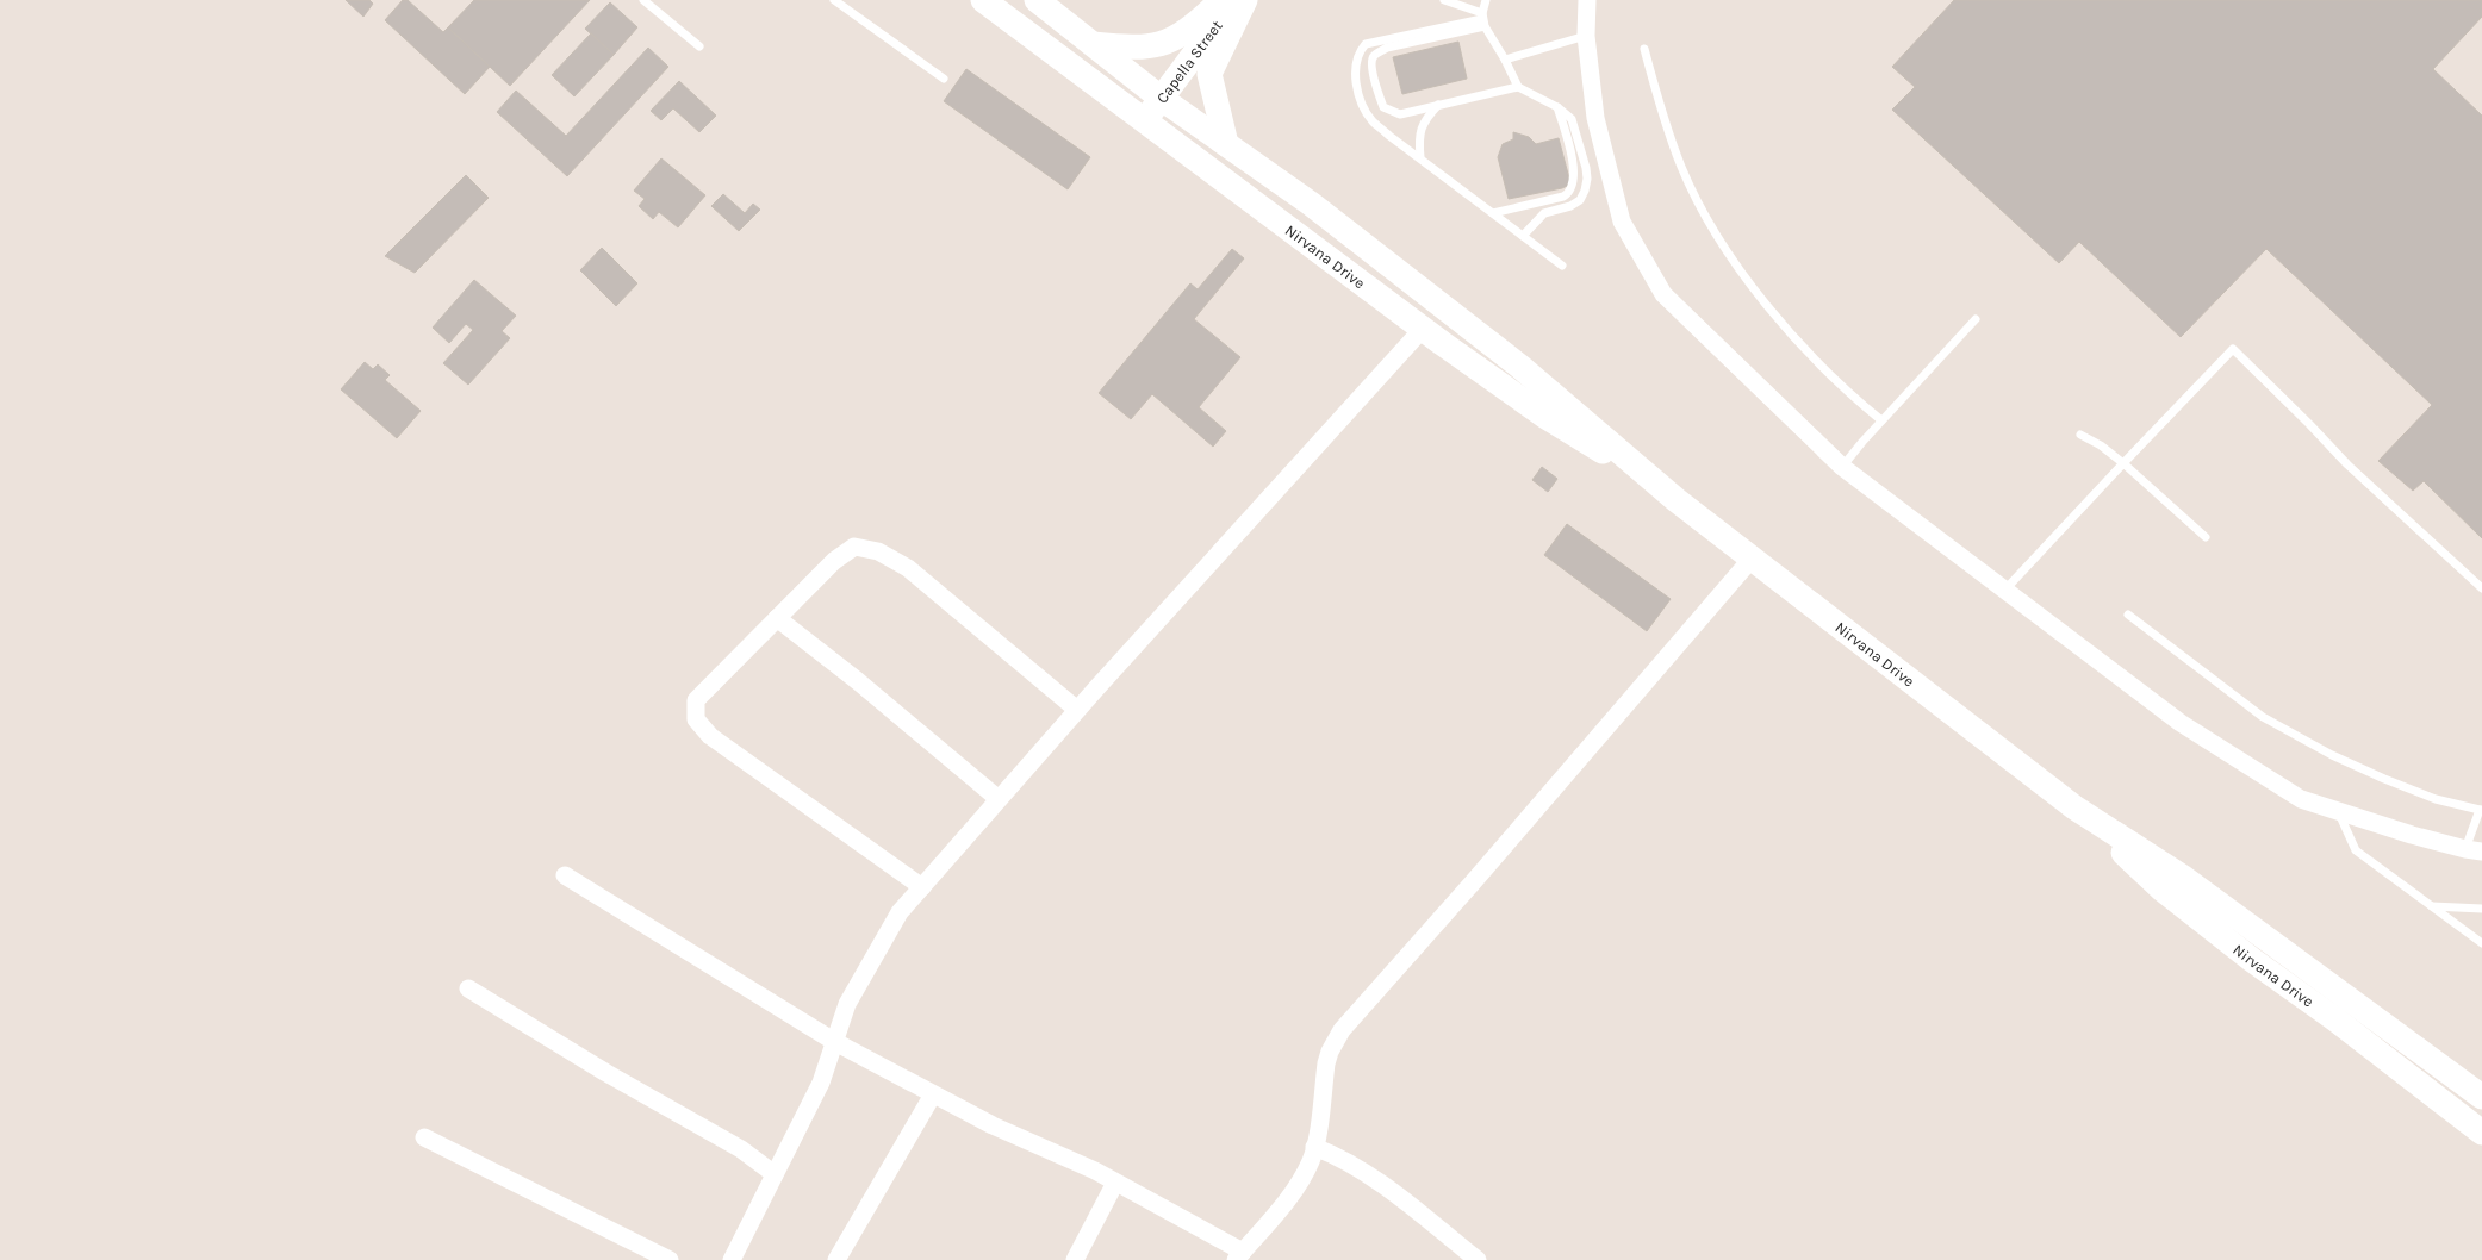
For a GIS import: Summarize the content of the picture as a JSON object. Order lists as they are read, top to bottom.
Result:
{
  "streets": {
    "main road": ["Capella Street", "Nirvana Drive"]
  },
  "crossings": [
    ["Capella Street", "Nirvana Drive"]
  ]
}
